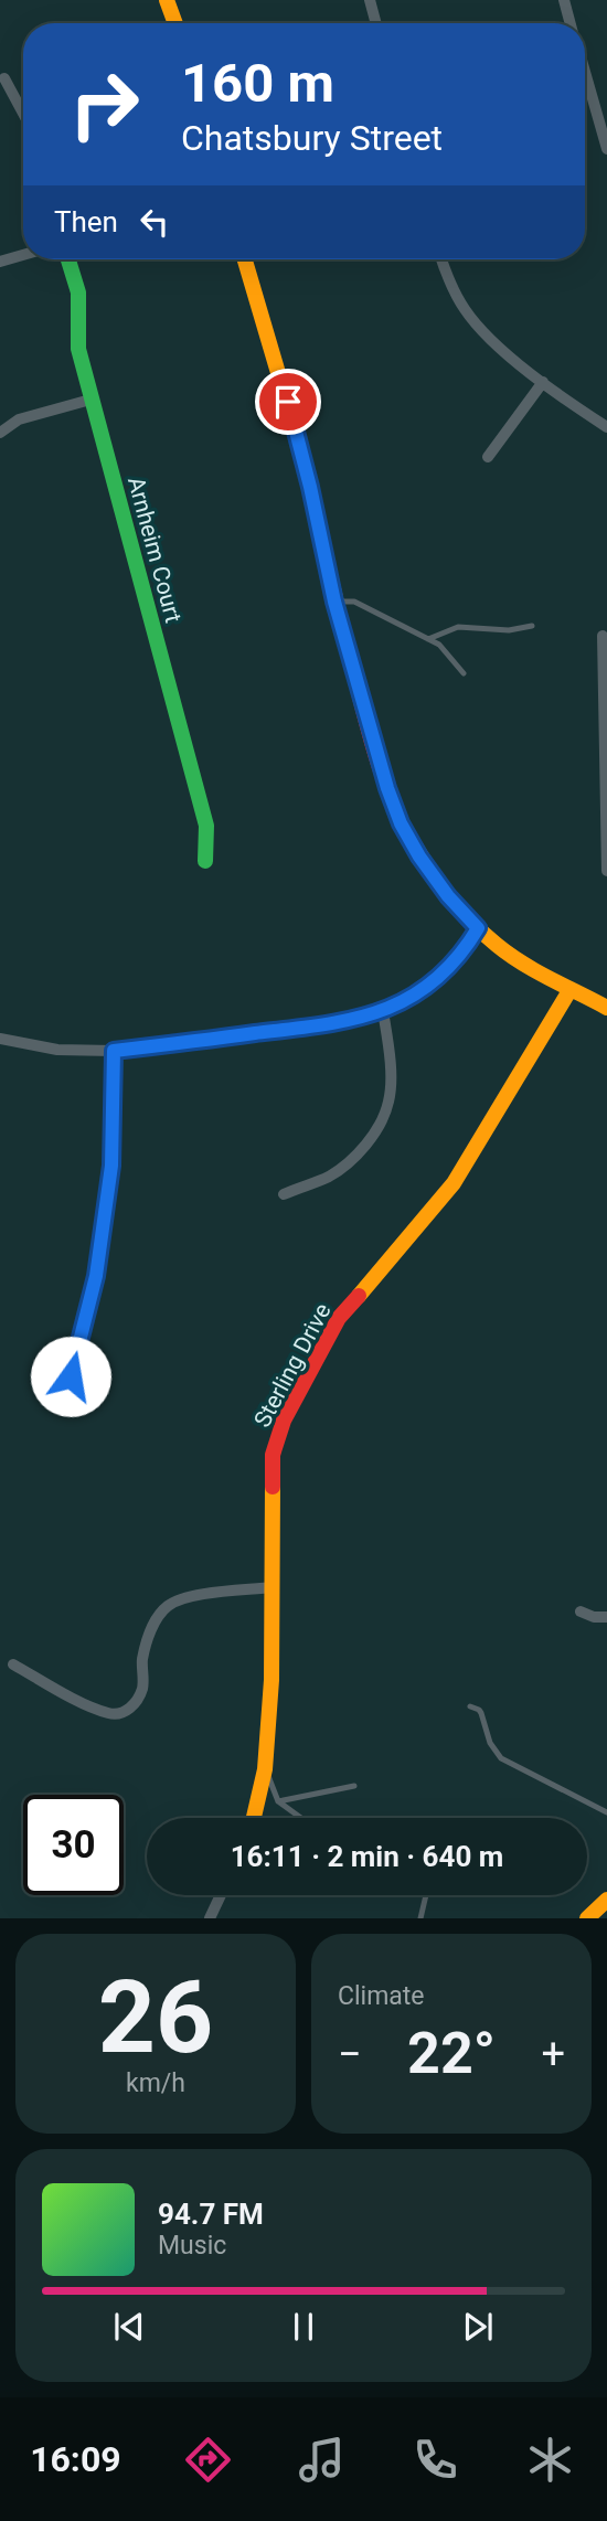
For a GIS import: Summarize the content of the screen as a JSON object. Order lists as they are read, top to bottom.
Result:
{
  "streets": {
    "street": ["Arnheim Court", "Sterling Drive"]
  },
  "page": {
    "turn": ["160 m", "Chatsbury Street"],
    "then": "Then",
    "limit": "30",
    "trip": "16:11 · 2 min · 640 m",
    "tile": [
      ["26", "km/h"],
      "Climate"
    ],
    "heat": ["−", "22°", "+"],
    "song": ["94.7 FM", "Music"],
    "tabs": "16:09"
  }
}
